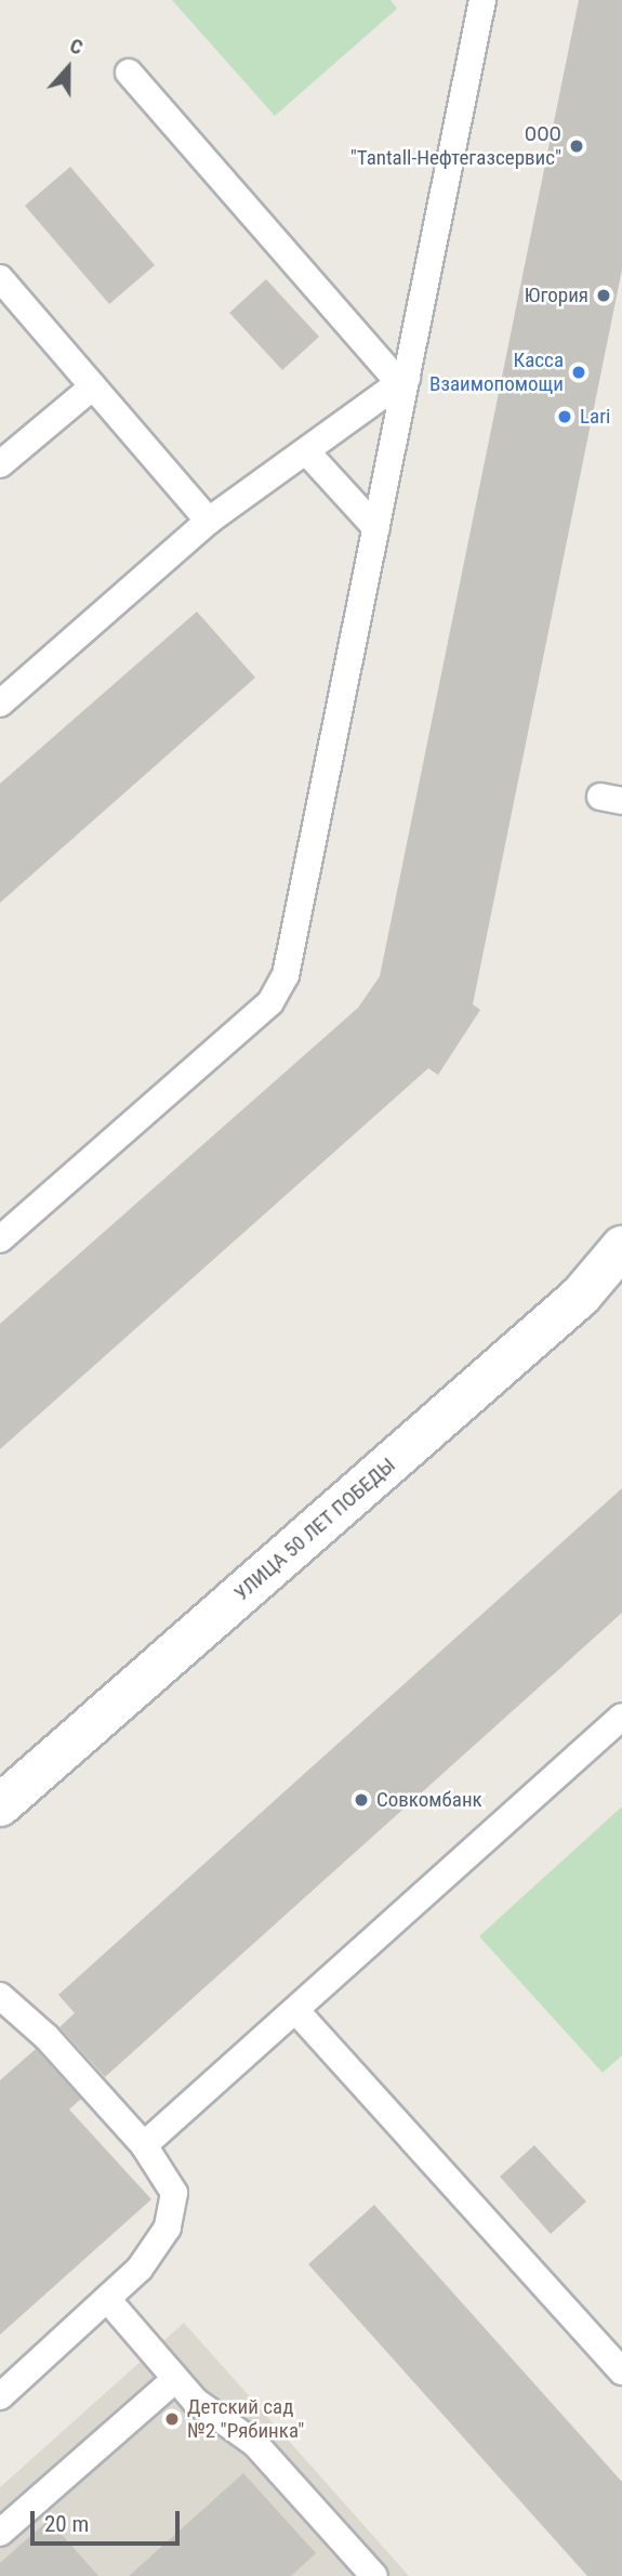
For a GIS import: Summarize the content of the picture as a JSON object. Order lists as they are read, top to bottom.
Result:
{
  "streets": {
    "street": ["УЛИЦА 50 ЛЕТ ПОБЕДЫ"]
  },
  "places": [
    "ООО \"Tantall-Нефтегазсервис\"",
    "Югория",
    "Касса Взаимопомощи",
    "Lari",
    "Совкомбанк",
    "Детский сад №2 \"Рябинка\""
  ],
  "scale_bar": "20 m",
  "north": "top"
}
